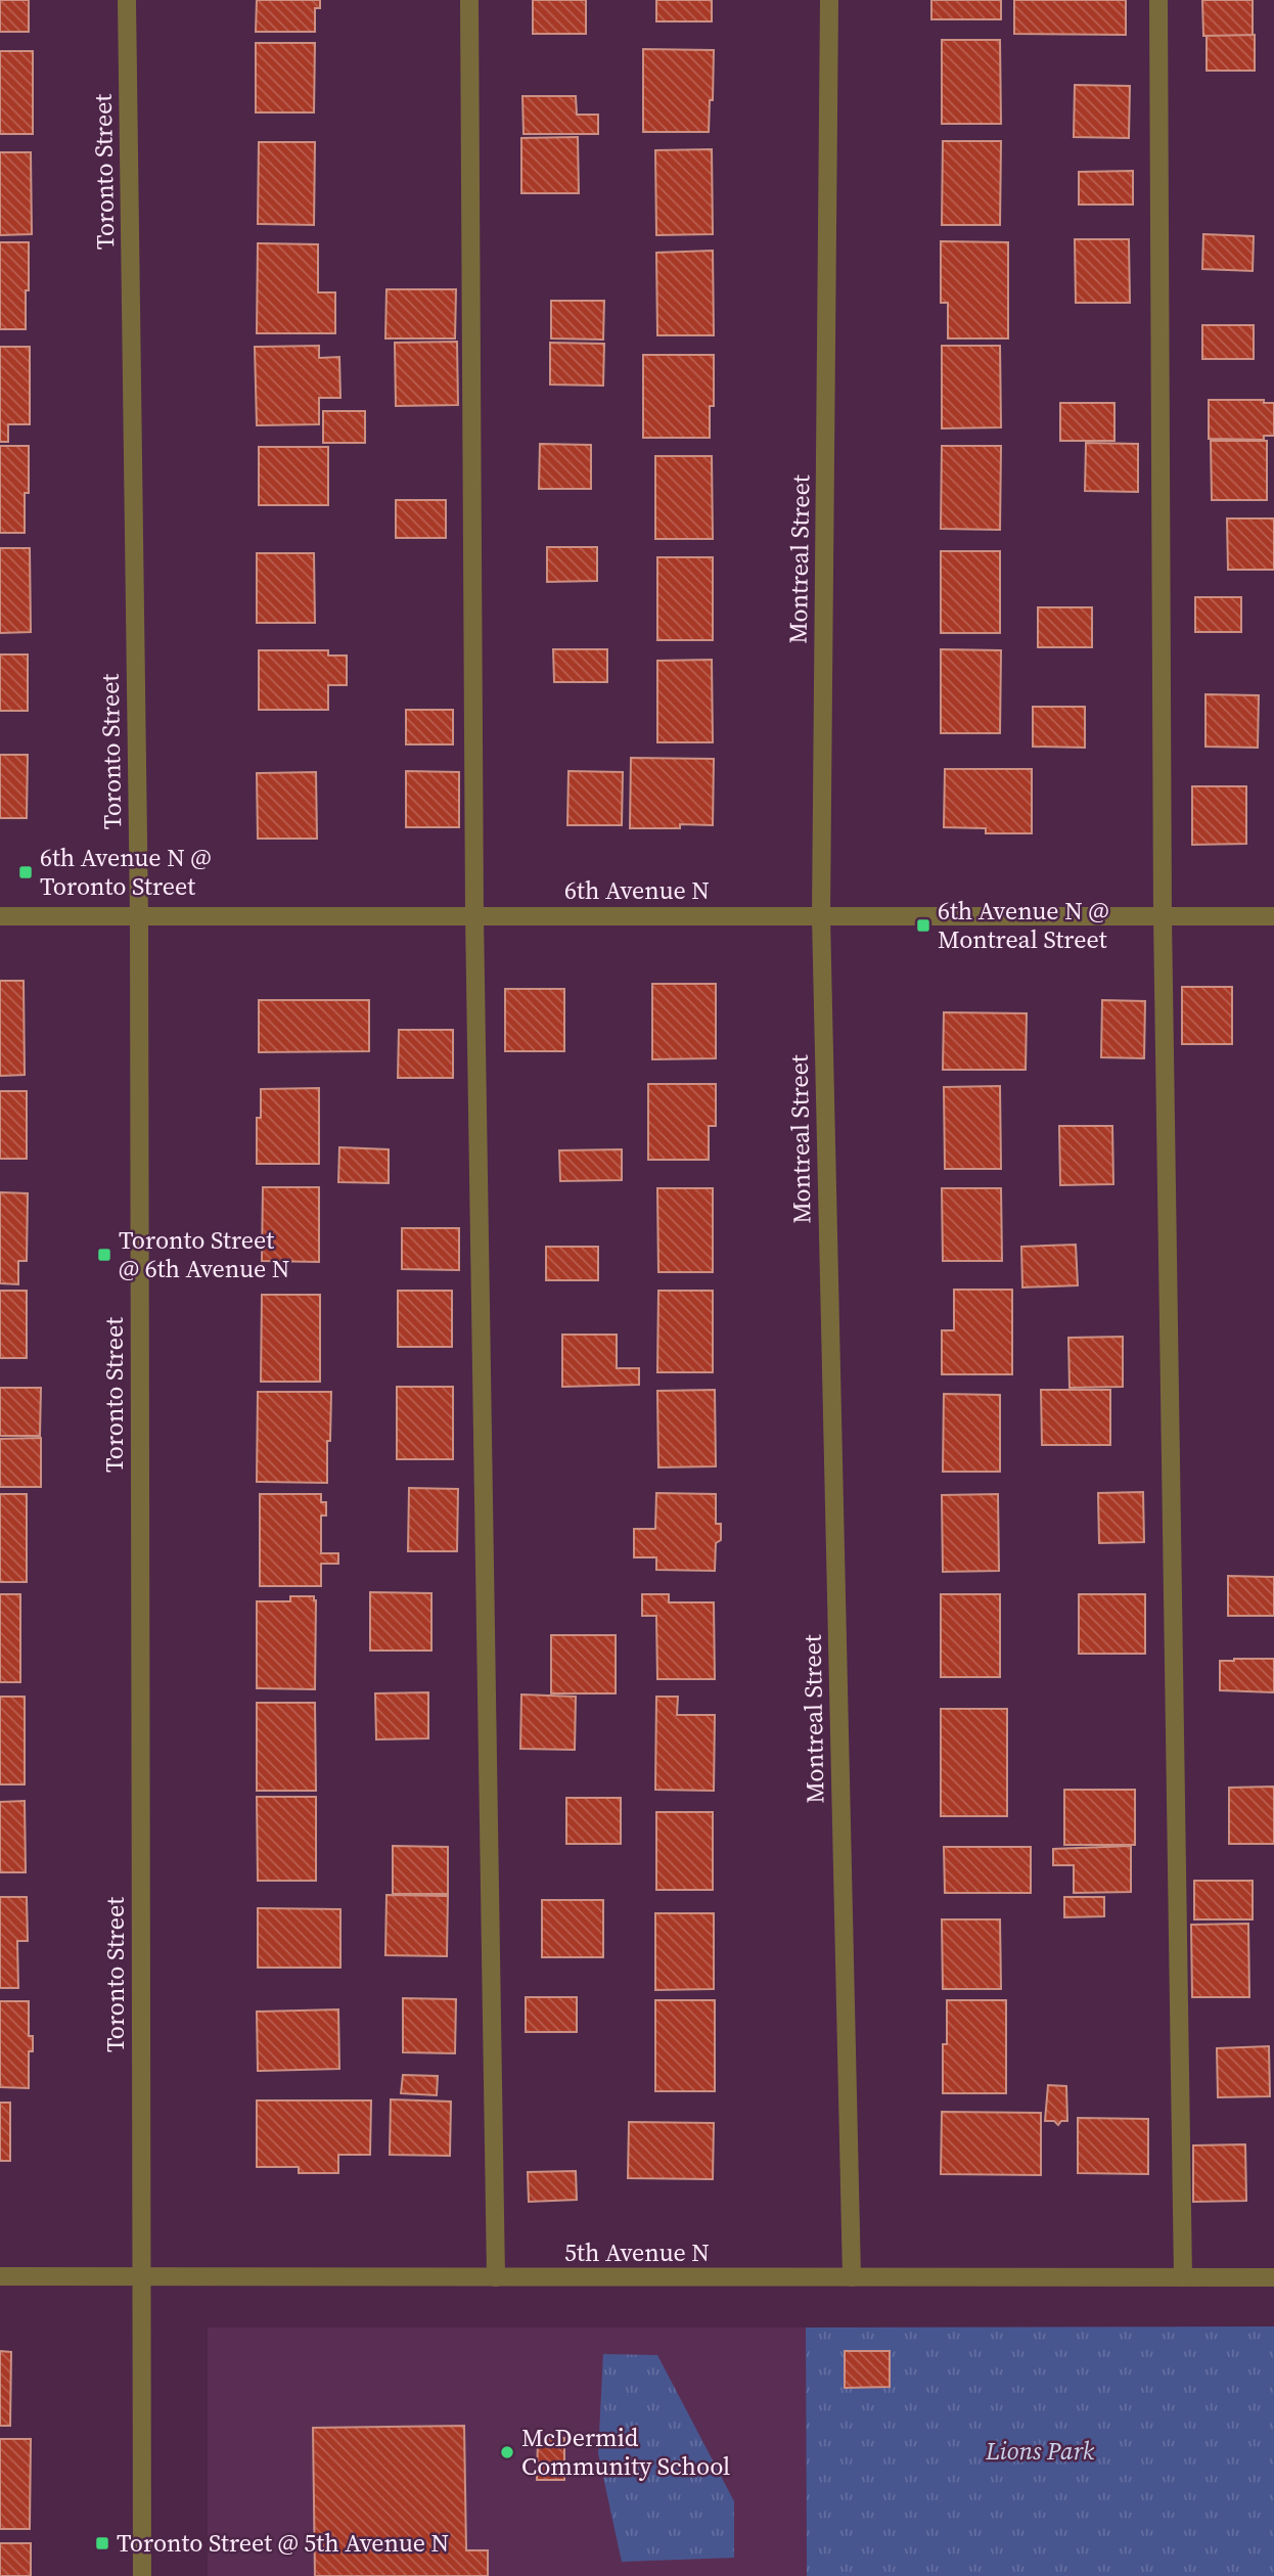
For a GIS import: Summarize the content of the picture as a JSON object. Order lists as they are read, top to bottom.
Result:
{
  "streets": {
    "street": [
      "Toronto Street",
      "Montreal Street",
      "6th Avenue N",
      "5th Avenue N"
    ]
  },
  "crossings": [
    ["Toronto Street", "6th Avenue N"],
    ["Toronto Street", "5th Avenue N"],
    ["Montreal Street", "6th Avenue N"],
    ["Montreal Street", "5th Avenue N"]
  ],
  "parks": ["Lions Park"],
  "places": {
    "transit": [
      "6th Avenue N @ Toronto Street",
      "6th Avenue N @ Montreal Street",
      "Toronto Street @ 6th Avenue N",
      "Toronto Street @ 5th Avenue N"
    ],
    "other": ["McDermid Community School"]
  }
}
